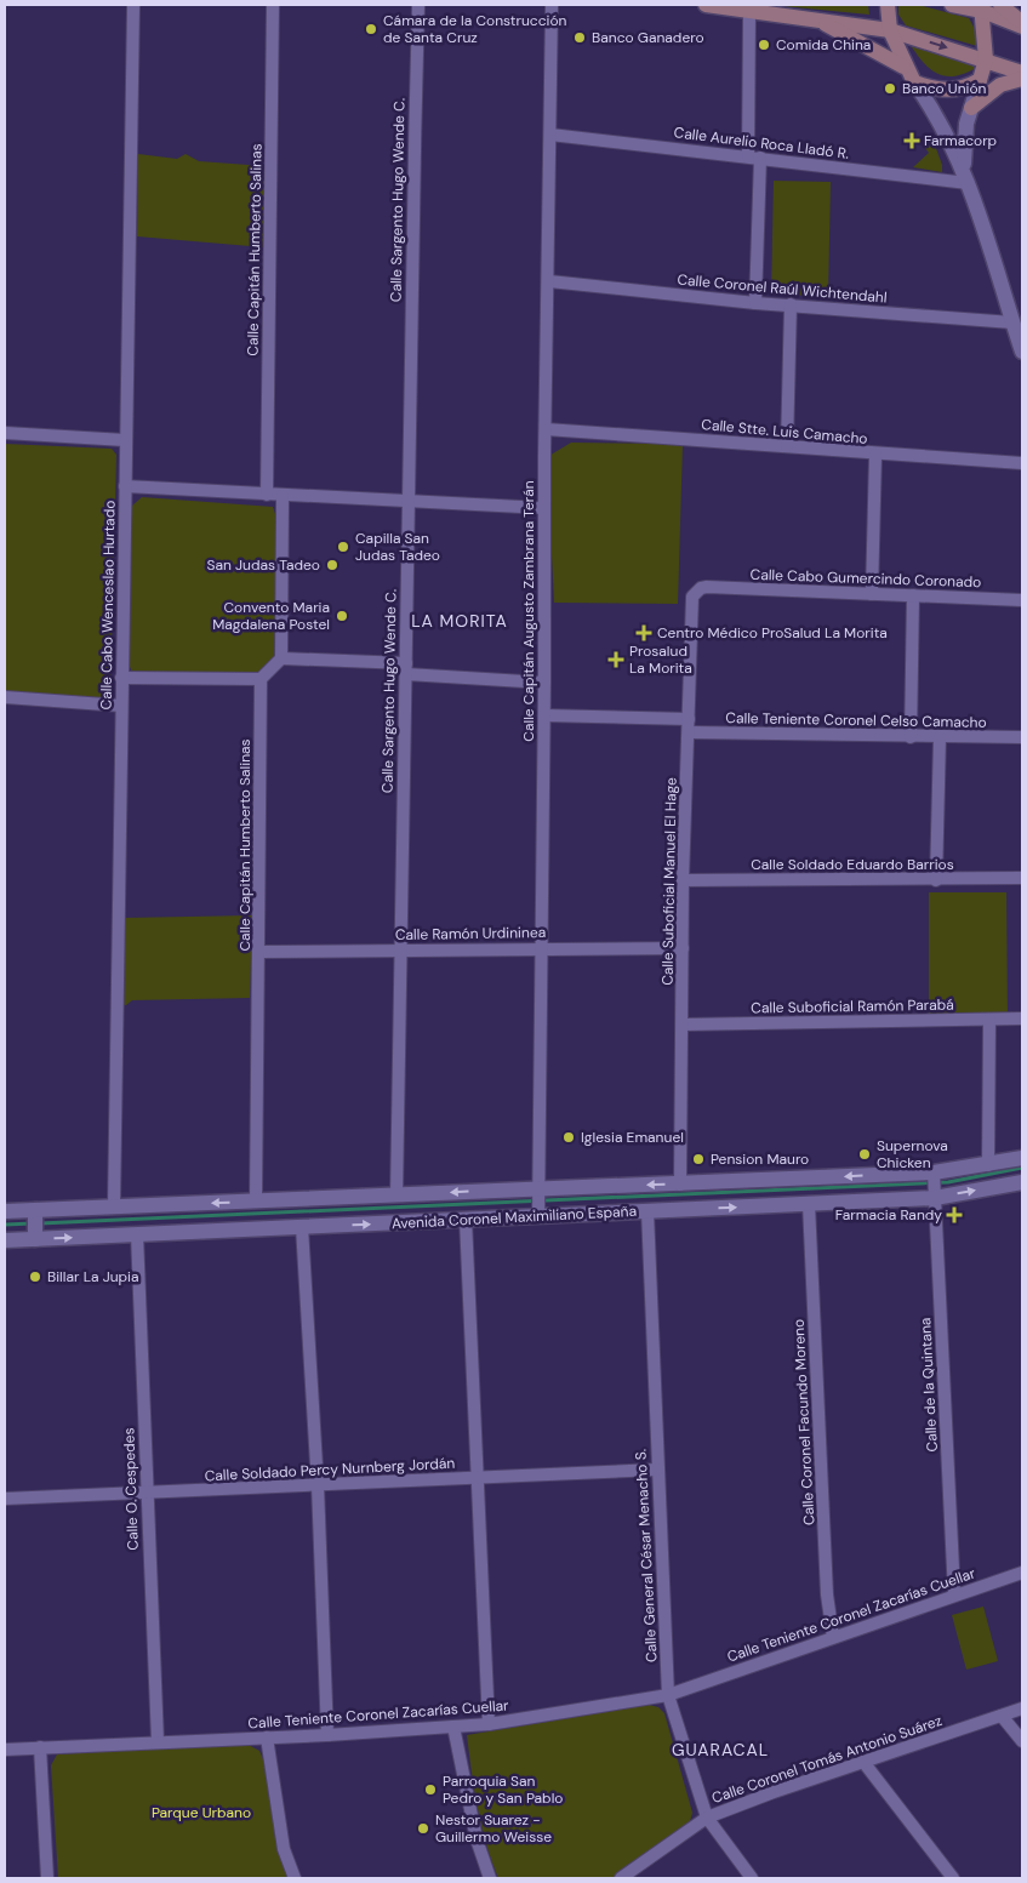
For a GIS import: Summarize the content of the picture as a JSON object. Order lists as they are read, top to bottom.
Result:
{
  "streets": {
    "street": [
      "Calle Aurelio Roca Lladó R.",
      "Calle Sargento Hugo Wende C.",
      "Calle Capitán Humberto Salinas",
      "Calle Coronel Raúl Wichtendahl",
      "Calle Stte. Luis Camacho",
      "Calle Cabo Gumercindo Coronado",
      "Calle Cabo Wenceslao Hurtado",
      "Calle Capitán Augusto Zambrana Terán",
      "Calle Teniente Coronel Celso Camacho",
      "Calle Soldado Eduardo Barrios",
      "Calle Suboficial Manuel El Hage",
      "Calle Ramón Urdininea",
      "Calle Suboficial Ramón Parabá",
      "Avenida Coronel Maximiliano España",
      "Calle de la Quintana",
      "Calle Coronel Facundo Moreno",
      "Calle Soldado Percy Nurnberg Jordán",
      "Calle O. Cespedes",
      "Calle General César Menacho S.",
      "Calle Teniente Coronel Zacarías Cuellar",
      "Calle Coronel Tomás Antonio Suárez"
    ]
  },
  "crossings": [
    ["Calle Aurelio Roca Lladó R.", "Calle Capitán Augusto Zambrana Terán"],
    ["Calle Sargento Hugo Wende C.", "Calle Ramón Urdininea"],
    ["Calle Sargento Hugo Wende C.", "Avenida Coronel Maximiliano España"],
    ["Calle Capitán Humberto Salinas", "Calle Ramón Urdininea"],
    ["Calle Capitán Humberto Salinas", "Avenida Coronel Maximiliano España"],
    ["Calle Coronel Raúl Wichtendahl", "Calle Capitán Augusto Zambrana Terán"],
    ["Calle Stte. Luis Camacho", "Calle Capitán Augusto Zambrana Terán"],
    ["Calle Cabo Gumercindo Coronado", "Calle Suboficial Manuel El Hage"],
    ["Calle Cabo Wenceslao Hurtado", "Avenida Coronel Maximiliano España"],
    ["Calle Capitán Augusto Zambrana Terán", "Calle Teniente Coronel Celso Camacho"],
    ["Calle Capitán Augusto Zambrana Terán", "Calle Ramón Urdininea"],
    ["Calle Capitán Augusto Zambrana Terán", "Avenida Coronel Maximiliano España"],
    ["Calle Teniente Coronel Celso Camacho", "Calle Suboficial Manuel El Hage"],
    ["Calle Soldado Eduardo Barrios", "Calle Suboficial Manuel El Hage"],
    ["Calle Suboficial Manuel El Hage", "Calle Ramón Urdininea"],
    ["Calle Suboficial Manuel El Hage", "Calle Suboficial Ramón Parabá"],
    ["Calle Suboficial Manuel El Hage", "Avenida Coronel Maximiliano España"],
    ["Avenida Coronel Maximiliano España", "Calle de la Quintana"],
    ["Avenida Coronel Maximiliano España", "Calle Coronel Facundo Moreno"],
    ["Avenida Coronel Maximiliano España", "Calle O. Cespedes"],
    ["Avenida Coronel Maximiliano España", "Calle General César Menacho S."],
    ["Calle de la Quintana", "Calle Teniente Coronel Zacarías Cuellar"],
    ["Calle Coronel Facundo Moreno", "Calle Teniente Coronel Zacarías Cuellar"],
    ["Calle Soldado Percy Nurnberg Jordán", "Calle O. Cespedes"],
    ["Calle Soldado Percy Nurnberg Jordán", "Calle General César Menacho S."],
    ["Calle O. Cespedes", "Calle Teniente Coronel Zacarías Cuellar"],
    ["Calle General César Menacho S.", "Calle Teniente Coronel Zacarías Cuellar"],
    ["Calle General César Menacho S.", "Calle Coronel Tomás Antonio Suárez"]
  ],
  "districts": ["LA MORITA", "GUARACAL"],
  "parks": ["Parque Urbano"],
  "places": {
    "other": [
      "Cámara de la Construcción de Santa Cruz",
      "Banco Ganadero",
      "Comida China",
      "Banco Unión",
      "Capilla San Judas Tadeo",
      "San Judas Tadeo",
      "Convento Maria Magdalena Postel",
      "Iglesia Emanuel",
      "Supernova Chicken",
      "Pension Mauro",
      "Billar La Jupia",
      "Parroquia San Pedro y San Pablo",
      "Nestor Suarez - Guillermo Weisse"
    ],
    "health": [
      "Farmacorp",
      "Centro Médico ProSalud La Morita",
      "Prosalud La Morita",
      "Farmacia Randy"
    ]
  }
}
